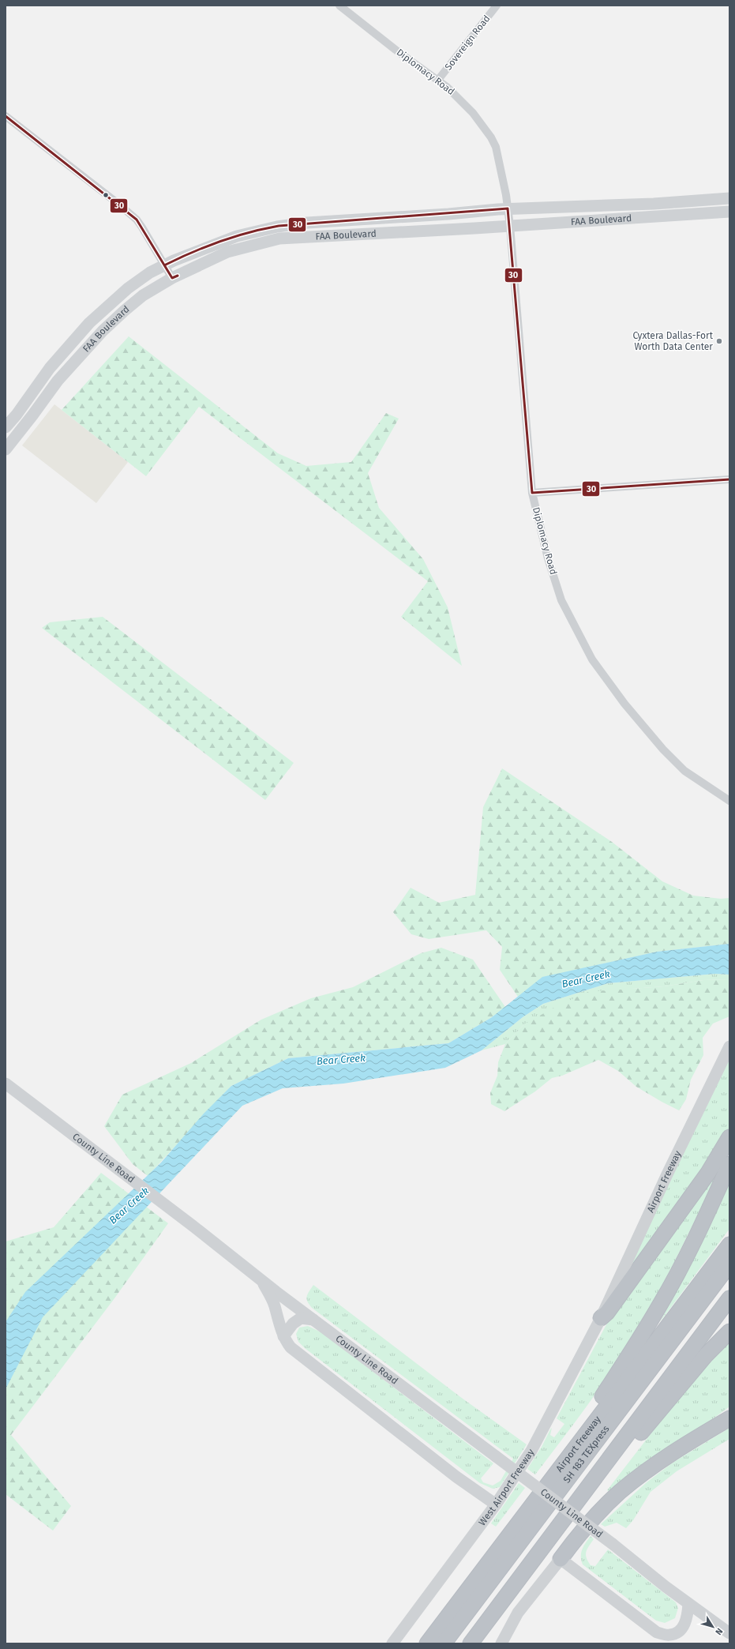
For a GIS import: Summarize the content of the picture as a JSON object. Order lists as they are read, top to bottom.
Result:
{
  "streets": {
    "highway": ["Airport Freeway", "SH 183 TEXpress"],
    "street": [
      "Sovereign Road",
      "Diplomacy Road",
      "FAA Boulevard",
      "County Line Road",
      "West Airport Freeway"
    ]
  },
  "crossings": [
    ["Sovereign Road", "Diplomacy Road"],
    ["Diplomacy Road", "FAA Boulevard"],
    ["Airport Freeway", "West Airport Freeway"]
  ],
  "water": ["Bear Creek"],
  "places": ["Cyxtera Dallas-Fort Worth Data Center"],
  "lines": ["transit line 30"],
  "north": "bottom right"
}
